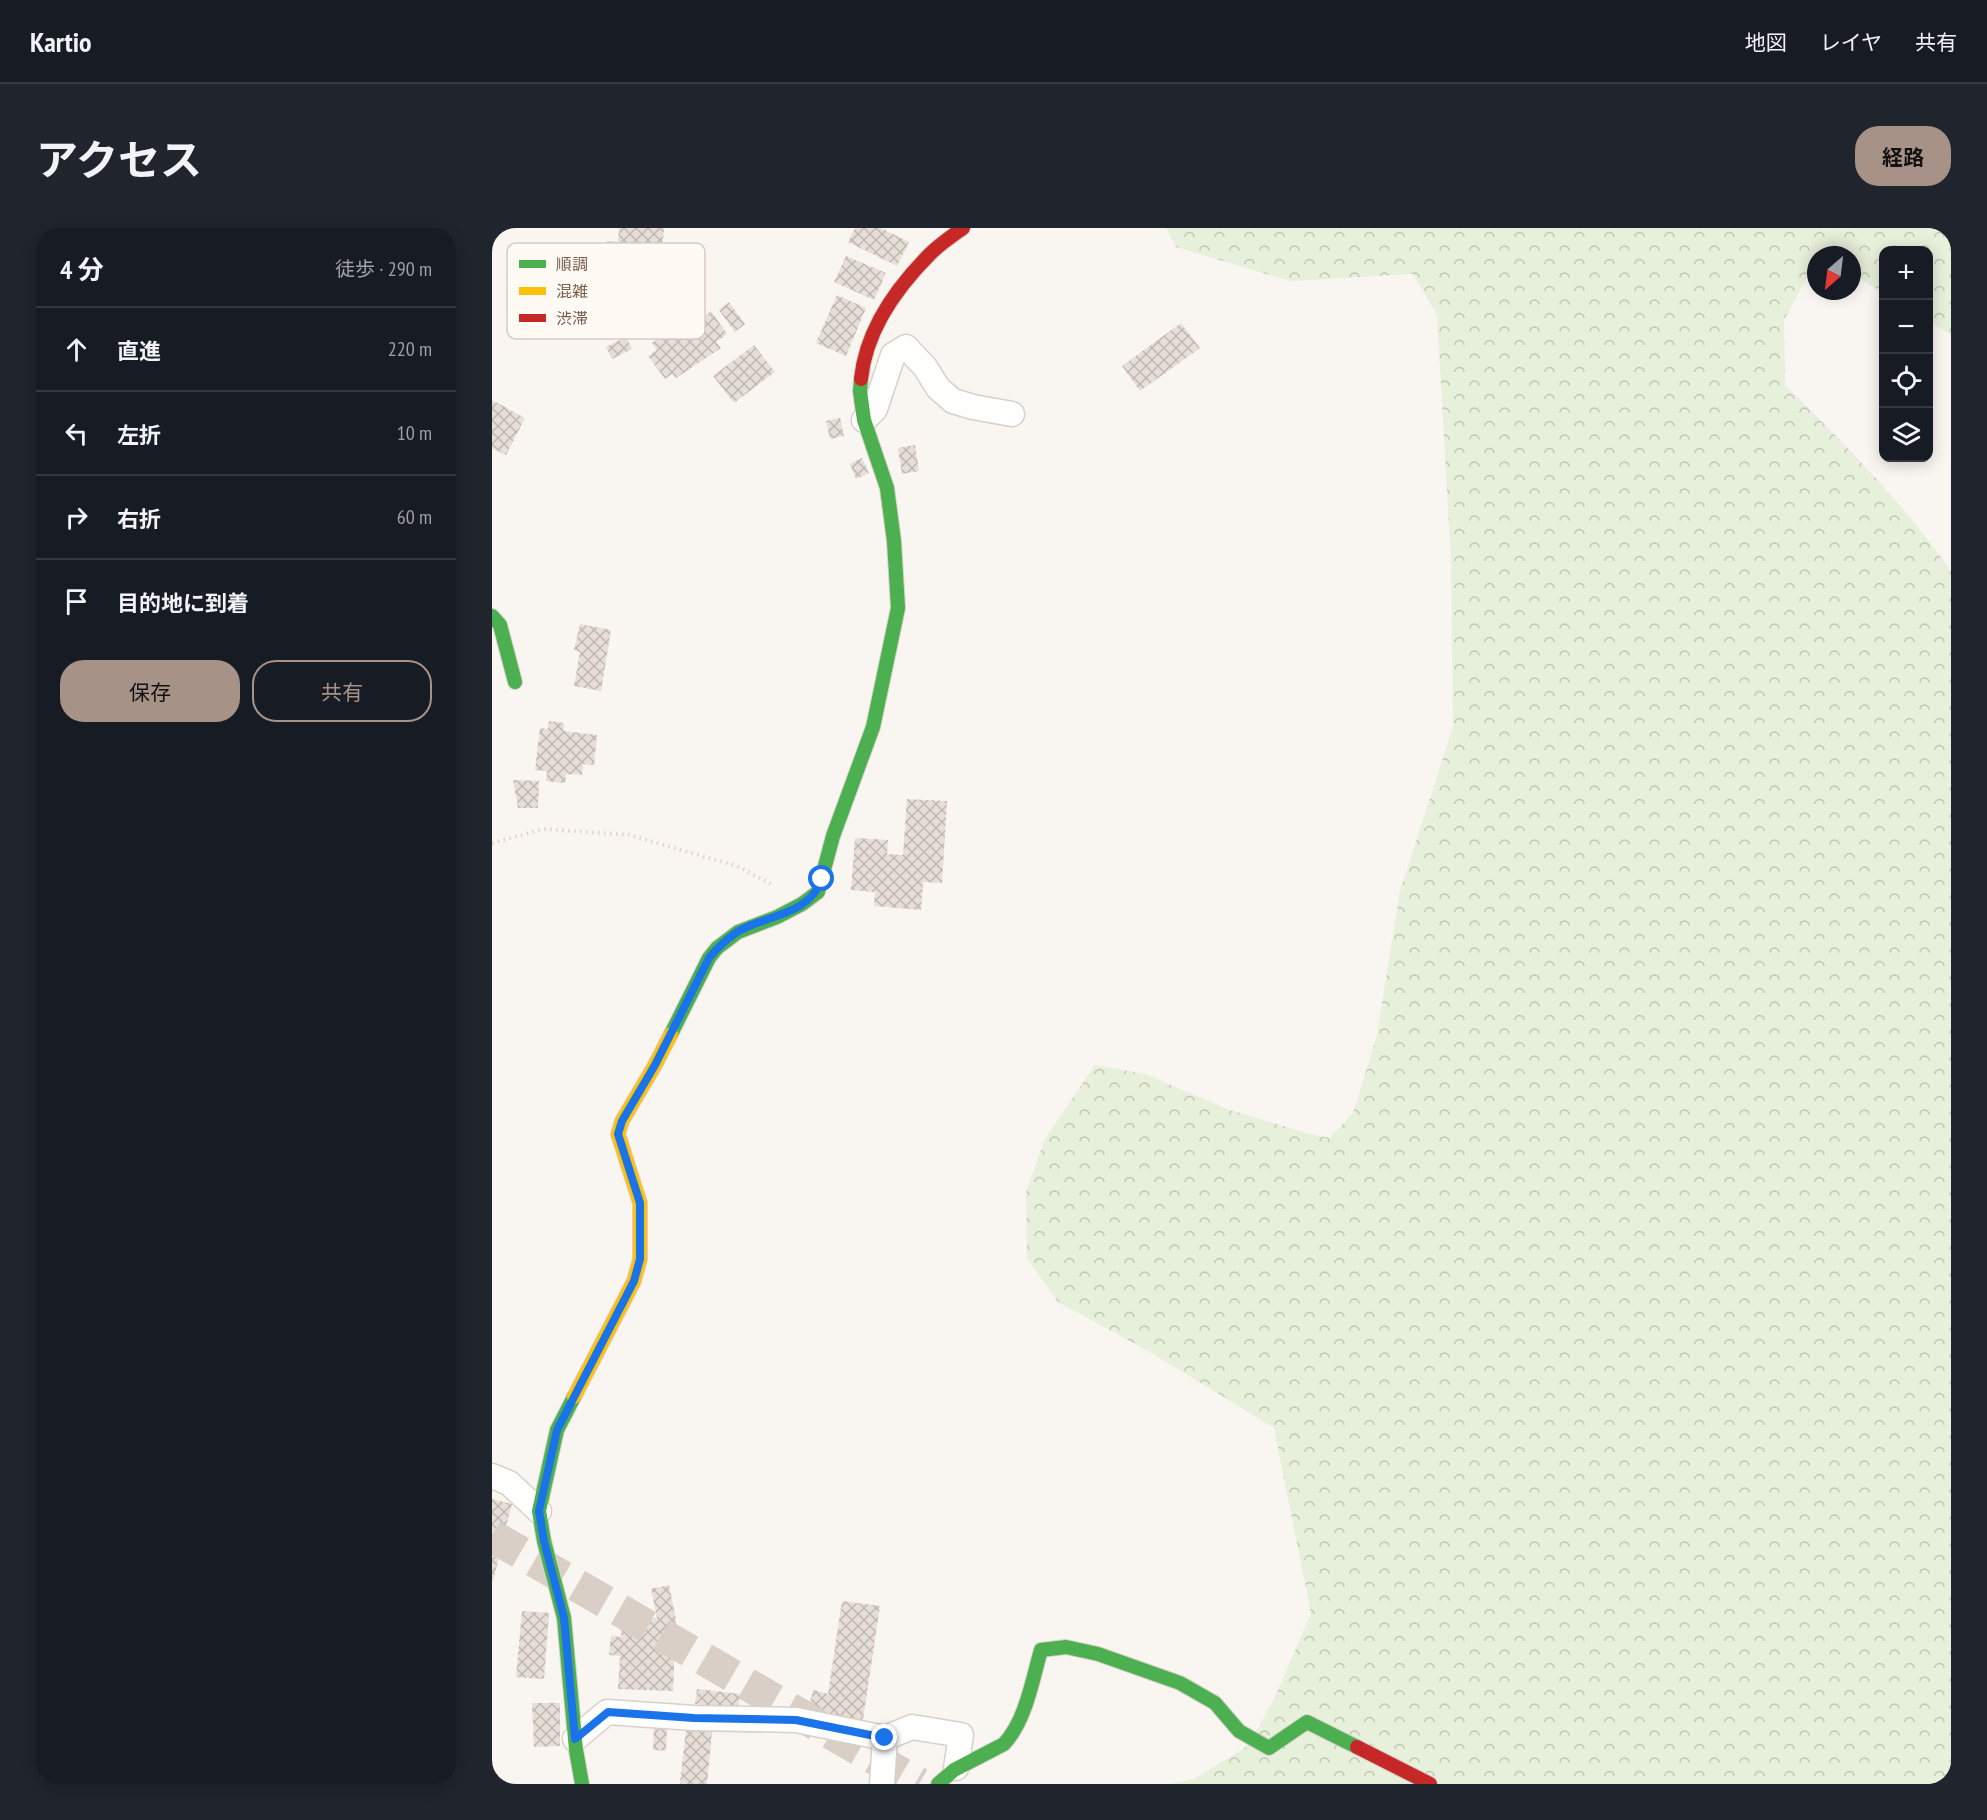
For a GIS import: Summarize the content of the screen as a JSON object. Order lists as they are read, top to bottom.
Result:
{
  "legend": ["順調", "混雑", "渋滞"],
  "north": "bottom left",
  "page": {
    "header": "Kartio",
    "nav": ["地図", "レイヤ", "共有"],
    "title": "アクセス",
    "buttons": [
      "経路",
      ["保存", "共有"]
    ],
    "heading": ["4 分", "徒歩 · 290 m"],
    "map_buttons": ["+", "−"],
    "list": [
      ["直進", "220 m"],
      ["左折", "10 m"],
      ["右折", "60 m"],
      "目的地に到着"
    ]
  }
}
